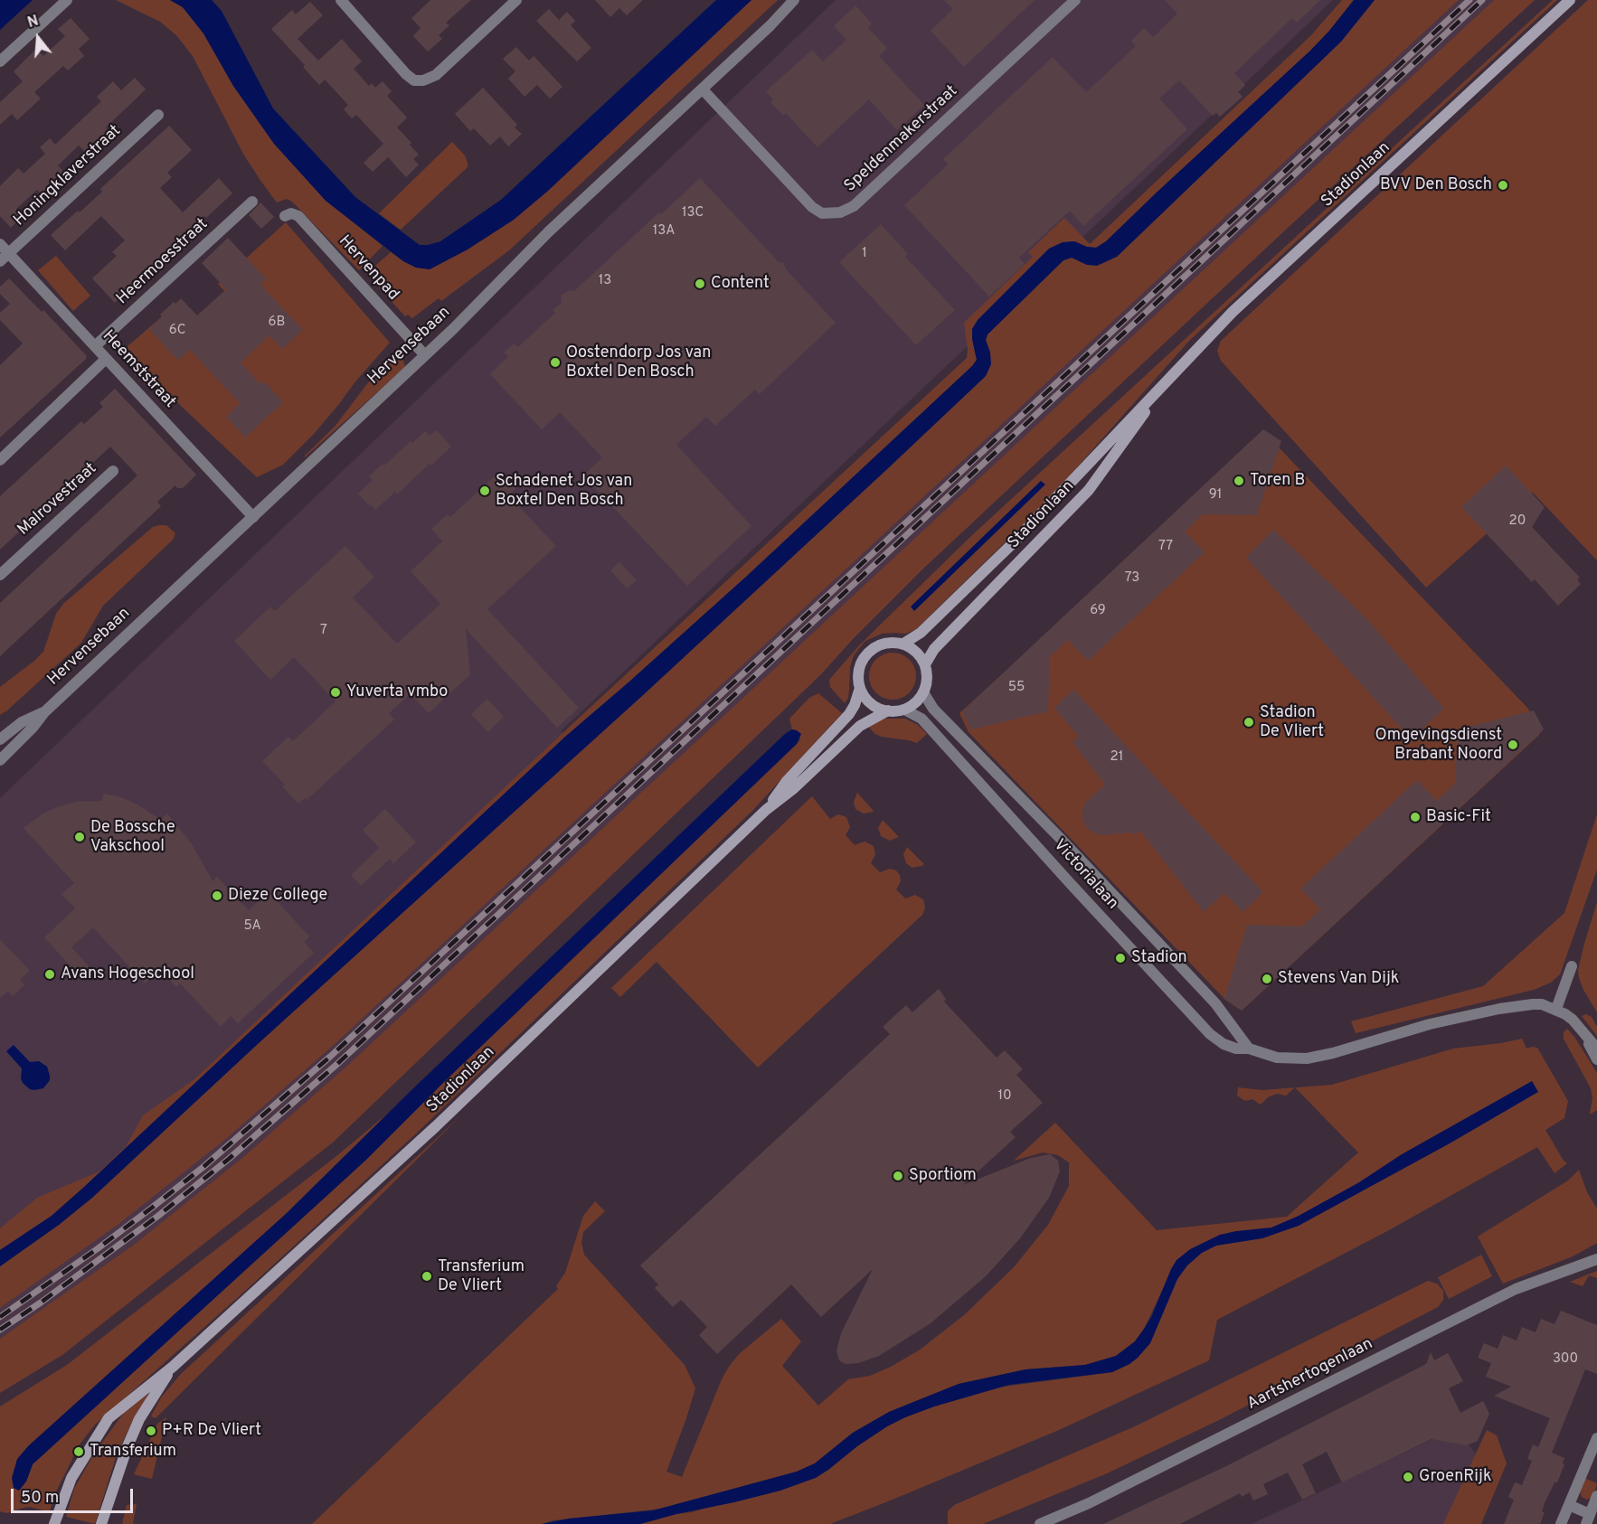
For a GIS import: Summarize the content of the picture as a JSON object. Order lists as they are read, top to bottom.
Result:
{
  "streets": {
    "main road": ["Stadionlaan"],
    "street": [
      "Speldenmakerstraat",
      "Honingklaverstraat",
      "Heermoesstraat",
      "Hervenpad",
      "Hervensebaan",
      "Heemststraat",
      "Malrovestraat",
      "Victorialaan",
      "Aartshertogenlaan"
    ]
  },
  "crossings": [
    ["Speldenmakerstraat", "Hervensebaan"],
    ["Stadionlaan", "Victorialaan"],
    ["Honingklaverstraat", "Heemststraat"],
    ["Heermoesstraat", "Heemststraat"],
    ["Hervenpad", "Hervensebaan"],
    ["Hervensebaan", "Heemststraat"]
  ],
  "places": [
    "BVV Den Bosch",
    "Content",
    "Oostendorp Jos van Boxtel Den Bosch",
    "Toren B",
    "Schadenet Jos van Boxtel Den Bosch",
    "Yuverta vmbo",
    "Stadion De Vliert",
    "Omgevingsdienst Brabant Noord",
    "Basic-Fit",
    "De Bossche Vakschool",
    "Dieze College",
    "Stadion",
    "Avans Hogeschool",
    "Stevens Van Dijk",
    "Sportiom",
    "Transferium De Vliert",
    "P+R De Vliert",
    "Transferium",
    "GroenRijk"
  ],
  "house_numbers": [
    "13C",
    "13A",
    "1",
    "13",
    "6B",
    "6C",
    "91",
    "20",
    "77",
    "73",
    "69",
    "7",
    "55",
    "21",
    "5A",
    "10",
    "300"
  ],
  "scale_bar": "50 m",
  "north": "top"
}
